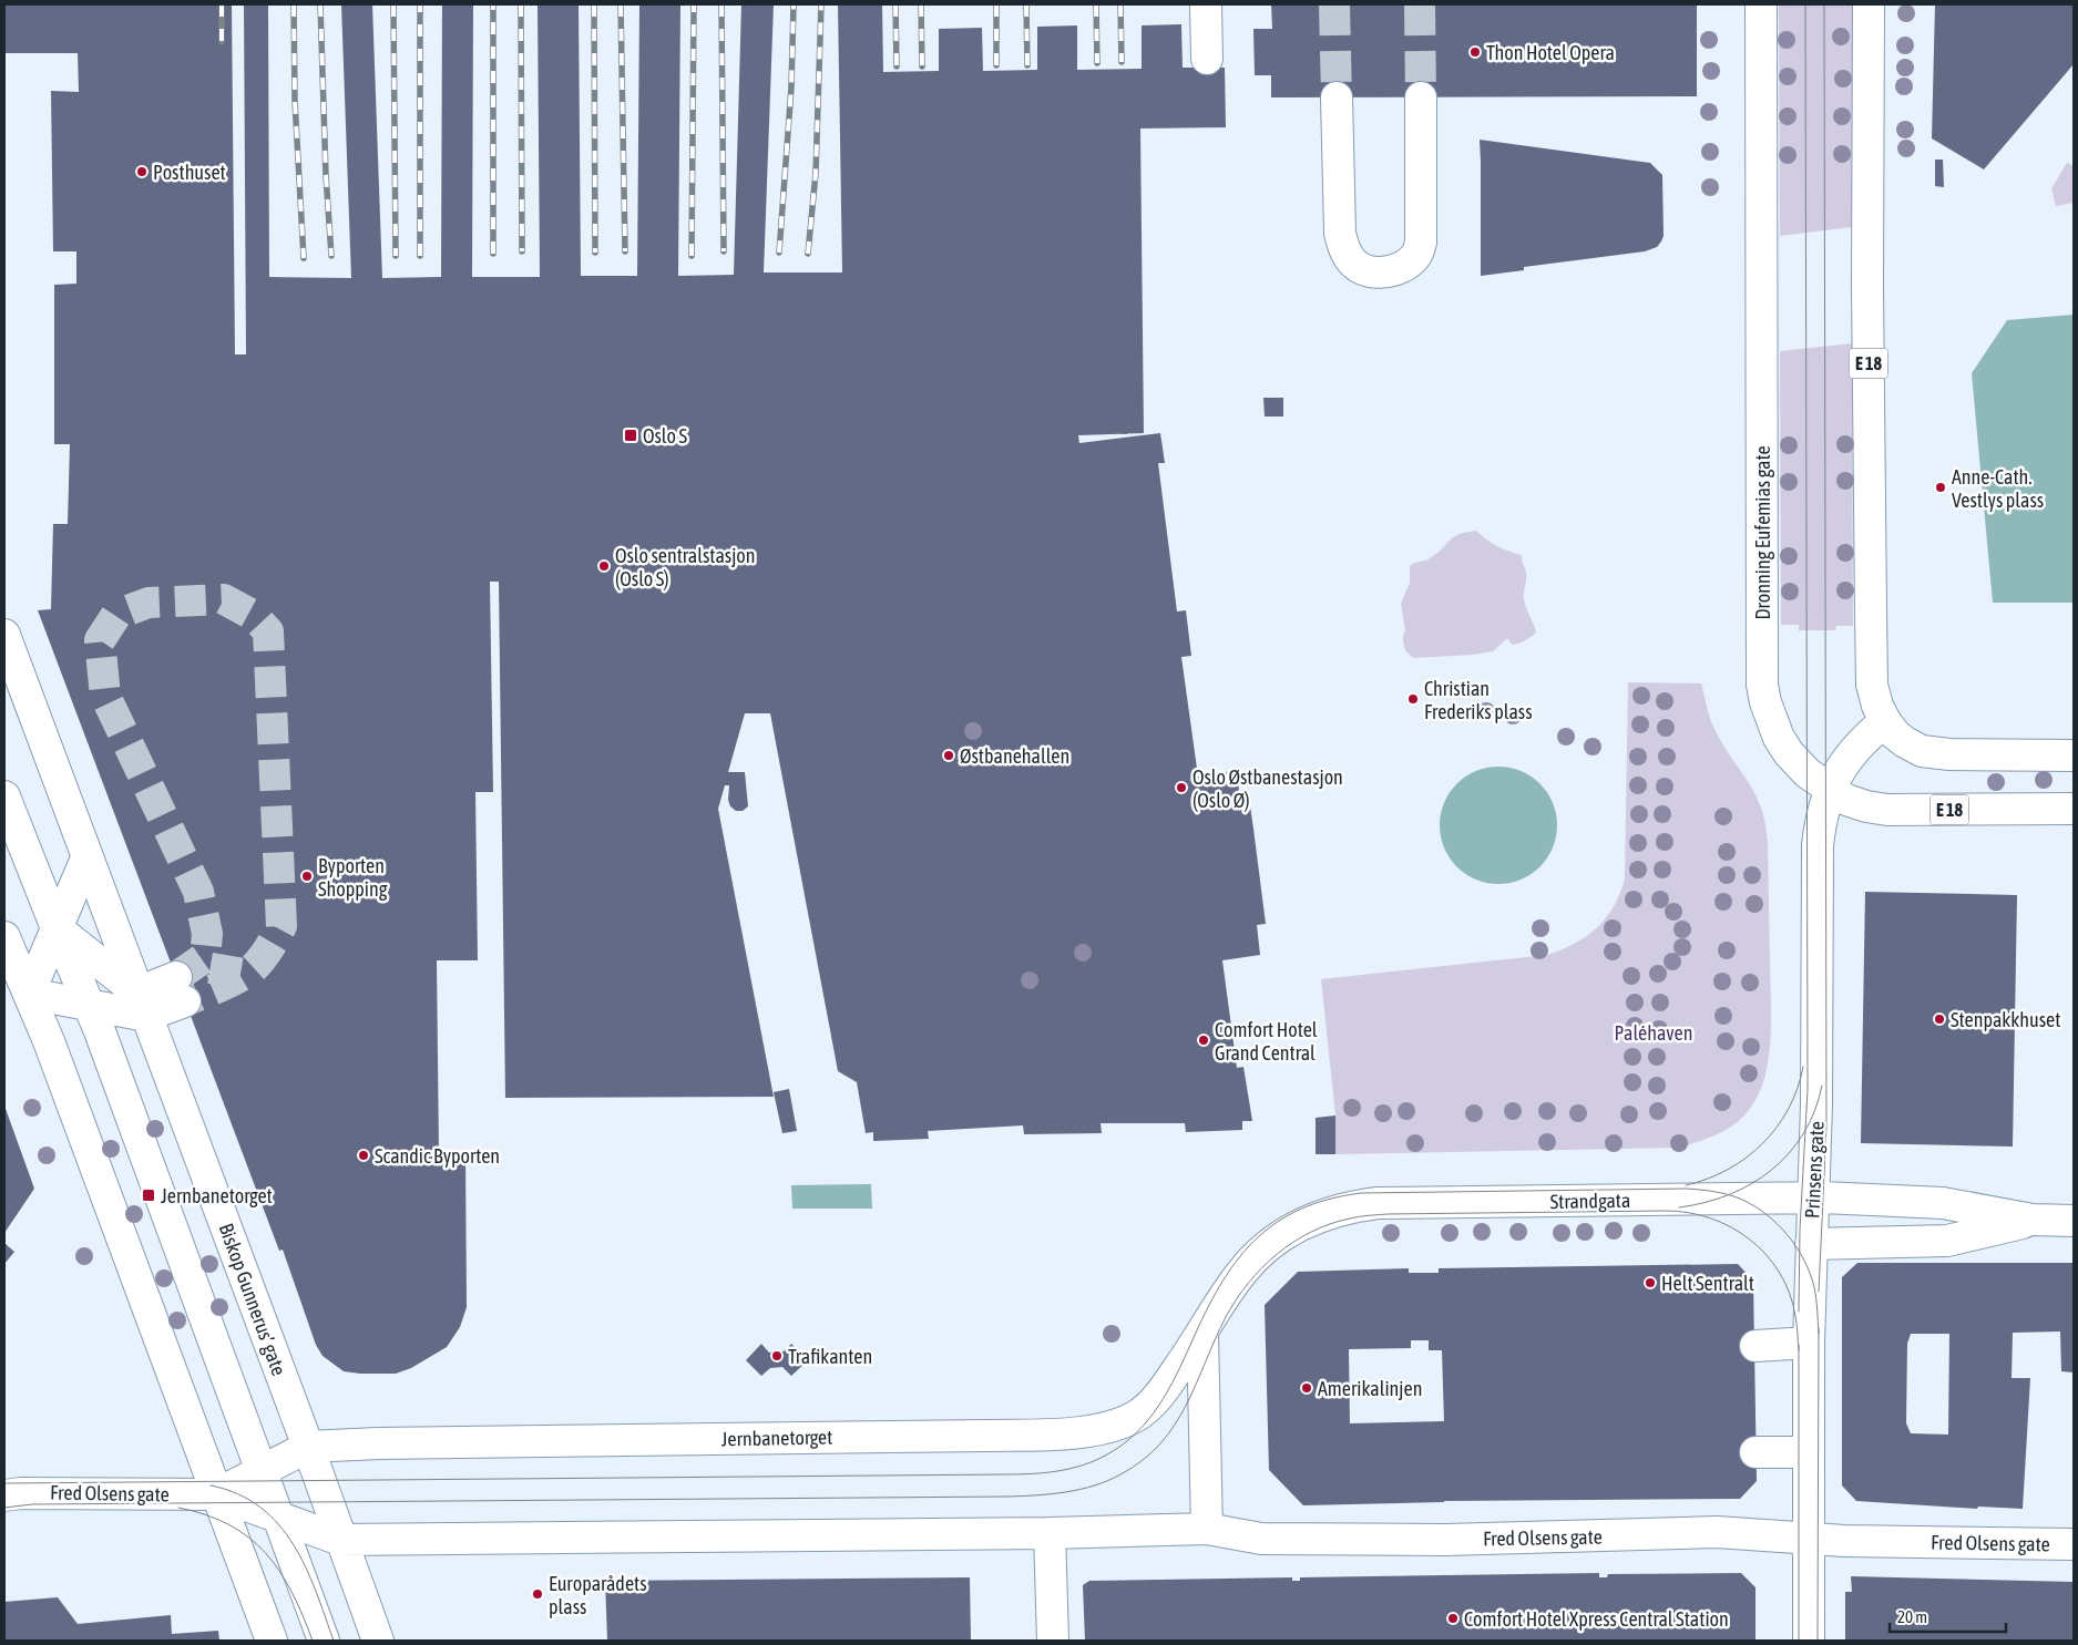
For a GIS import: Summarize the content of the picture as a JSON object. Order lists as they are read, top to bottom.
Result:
{
  "streets": {
    "main road": [
      "E 18",
      "Dronning Eufemias gate",
      "Prinsens gate",
      "Strandgata",
      "Biskop Gunnerus’ gate",
      "Jernbanetorget",
      "Fred Olsens gate"
    ]
  },
  "crossings": [
    ["E 18", "Prinsens gate"],
    ["Dronning Eufemias gate", "Prinsens gate"],
    ["Prinsens gate", "Strandgata"],
    ["Prinsens gate", "Fred Olsens gate"],
    ["Strandgata", "Jernbanetorget"],
    ["Biskop Gunnerus’ gate", "Jernbanetorget"],
    ["Biskop Gunnerus’ gate", "Fred Olsens gate"],
    ["Jernbanetorget", "Fred Olsens gate"]
  ],
  "parks": ["Paléhaven"],
  "places": {
    "other": [
      "Thon Hotel Opera",
      "Posthuset",
      "Anne-Cath. Vestlys plass",
      "Oslo sentralstasjon (Oslo S)",
      "Christian Frederiks plass",
      "Østbanehallen",
      "Oslo Østbanestasjon (Oslo Ø)",
      "Byporten Shopping",
      "Stenpakkhuset",
      "Comfort Hotel Grand Central",
      "Scandic Byporten",
      "Helt Sentralt",
      "Trafikanten",
      "Amerikalinjen",
      "Europarådets plass",
      "Comfort Hotel Xpress Central Station"
    ],
    "transit": ["Oslo S", "Jernbanetorget"]
  },
  "scale_bar": "20 m"
}
